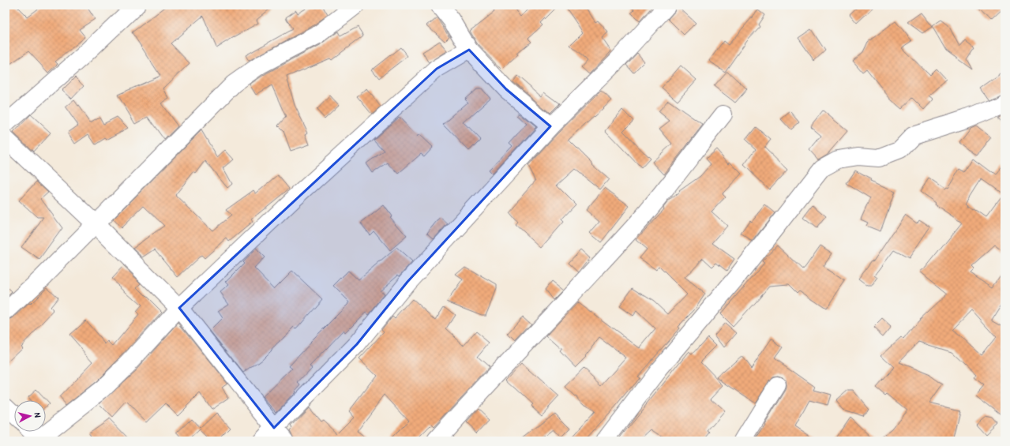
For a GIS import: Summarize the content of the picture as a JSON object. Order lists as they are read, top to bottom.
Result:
{
  "north": "right"
}
